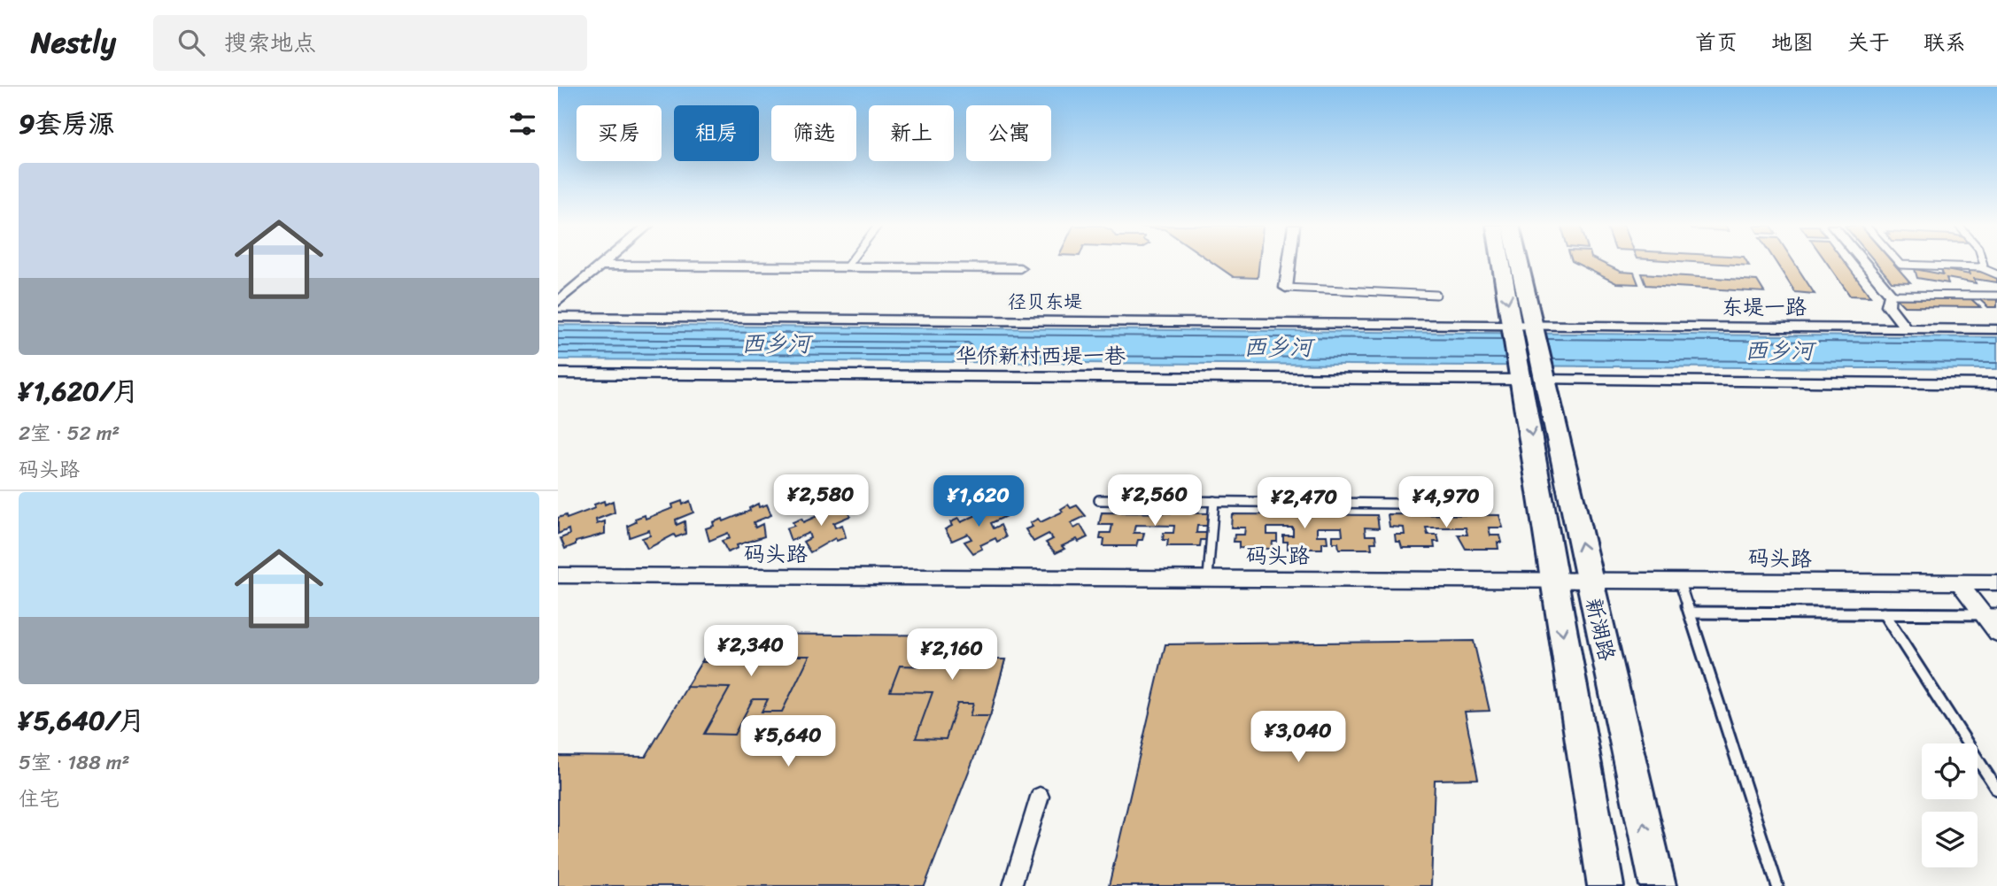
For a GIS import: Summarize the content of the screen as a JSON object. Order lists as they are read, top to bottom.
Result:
{
  "streets": {
    "main road": ["新湖路"],
    "street": [
      "径贝东堤",
      "东堤一路",
      "华侨新村西堤一巷",
      "码头路"
    ]
  },
  "crossings": [
    ["径贝东堤", "东堤一路"],
    ["华侨新村西堤一巷", "新湖路"],
    ["码头路", "新湖路"]
  ],
  "water": ["西乡河"],
  "page": {
    "header": "Nestly",
    "search": "搜索地点",
    "nav": [
      "首页",
      "地图",
      "关于",
      "联系"
    ],
    "heading": "9套房源",
    "chip": [
      "买房",
      "租房",
      "筛选",
      "新上",
      "公寓"
    ],
    "list": [
      {
        "name": "¥1,620/月",
        "note": "2室 · 52 m² · 码头路"
      },
      {
        "name": "¥5,640/月",
        "note": "5室 · 188 m² · 住宅"
      }
    ],
    "price": [
      "¥2,580",
      "¥2,560",
      "¥1,620",
      "¥4,970",
      "¥2,470",
      "¥2,340",
      "¥2,160",
      "¥3,040",
      "¥5,640"
    ]
  }
}
